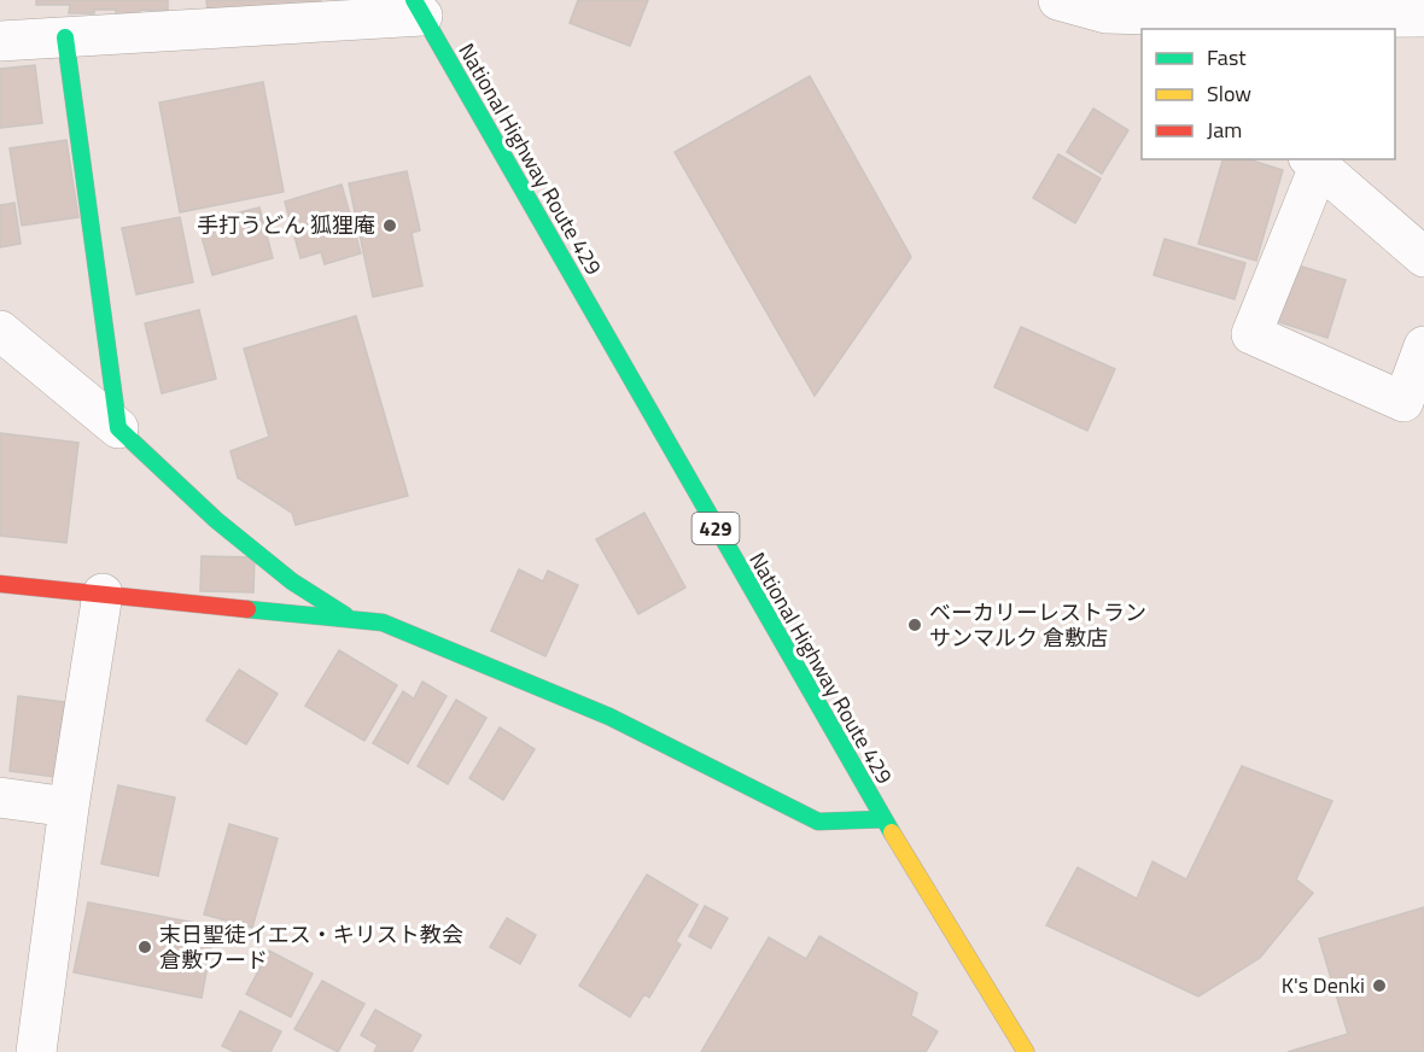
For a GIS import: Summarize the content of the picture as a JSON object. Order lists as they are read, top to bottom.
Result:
{
  "streets": {
    "main road": ["National Highway Route 429", "429"]
  },
  "places": [
    "手打うどん 狐狸庵",
    "ベーカリーレストラン サンマルク 倉敷店",
    "末日聖徒イエス・キリスト教会 倉敷ワード",
    "K's Denki"
  ],
  "legend": ["Fast", "Slow", "Jam"]
}
